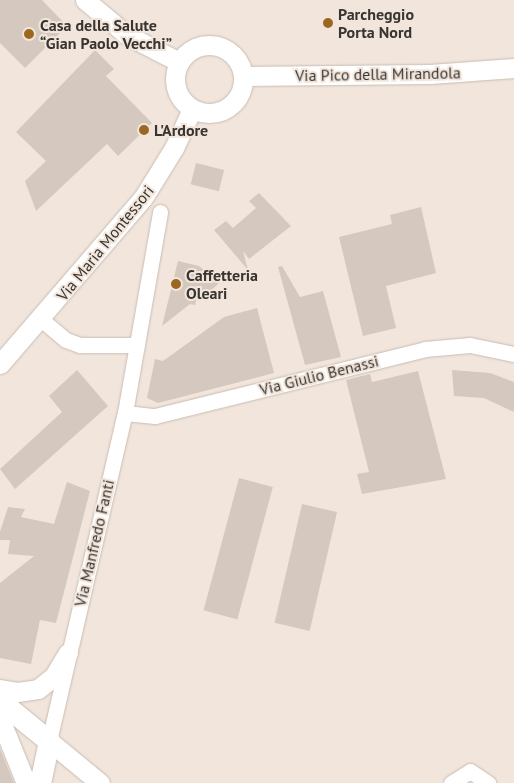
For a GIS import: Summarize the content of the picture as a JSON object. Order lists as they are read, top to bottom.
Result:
{
  "streets": {
    "street": [
      "Via Pico della Mirandola",
      "Via Maria Montessori",
      "Via Giulio Benassi",
      "Via Manfredo Fanti"
    ]
  },
  "crossings": [
    ["Via Pico della Mirandola", "Via Maria Montessori"],
    ["Via Giulio Benassi", "Via Manfredo Fanti"]
  ],
  "places": [
    "Parcheggio Porta Nord",
    "Casa della Salute “Gian Paolo Vecchi”",
    "L'Ardore",
    "Caffetteria Oleari"
  ]
}
